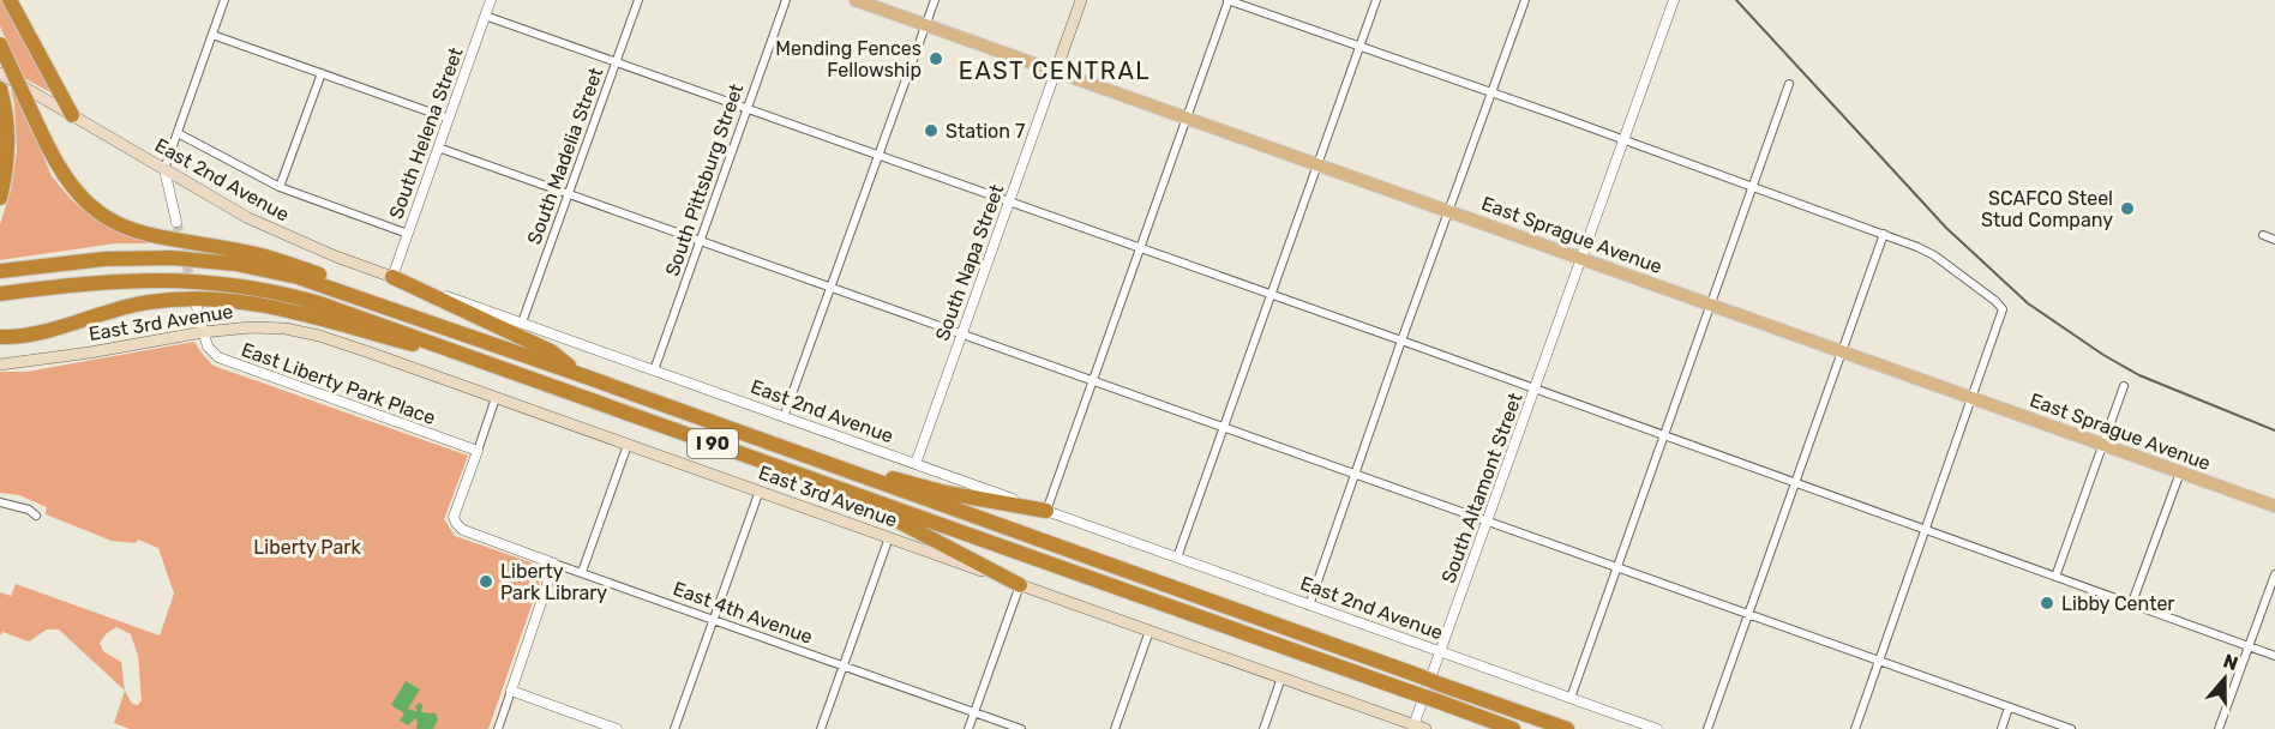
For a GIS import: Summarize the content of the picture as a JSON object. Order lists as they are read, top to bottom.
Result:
{
  "streets": {
    "highway": ["I 90"],
    "main road": ["East 2nd Avenue", "East Sprague Avenue", "East 3rd Avenue"],
    "street": [
      "South Helena Street",
      "South Madelia Street",
      "South Pittsburg Street",
      "South Napa Street",
      "East Liberty Park Place",
      "South Altamont Street",
      "East 4th Avenue"
    ]
  },
  "crossings": [
    ["South Helena Street", "East 2nd Avenue"],
    ["South Madelia Street", "East 2nd Avenue"],
    ["East 2nd Avenue", "South Pittsburg Street"],
    ["East 2nd Avenue", "South Napa Street"],
    ["East 2nd Avenue", "South Altamont Street"],
    ["East Sprague Avenue", "South Napa Street"],
    ["East Sprague Avenue", "South Altamont Street"],
    ["East 3rd Avenue", "East Liberty Park Place"],
    ["East 3rd Avenue", "South Altamont Street"],
    ["East Liberty Park Place", "East 4th Avenue"]
  ],
  "districts": ["EAST CENTRAL"],
  "parks": ["Liberty Park"],
  "places": [
    "Mending Fences Fellowship",
    "Station 7",
    "SCAFCO Steel Stud Company",
    "Liberty Park Library",
    "Libby Center"
  ],
  "north": "top"
}
